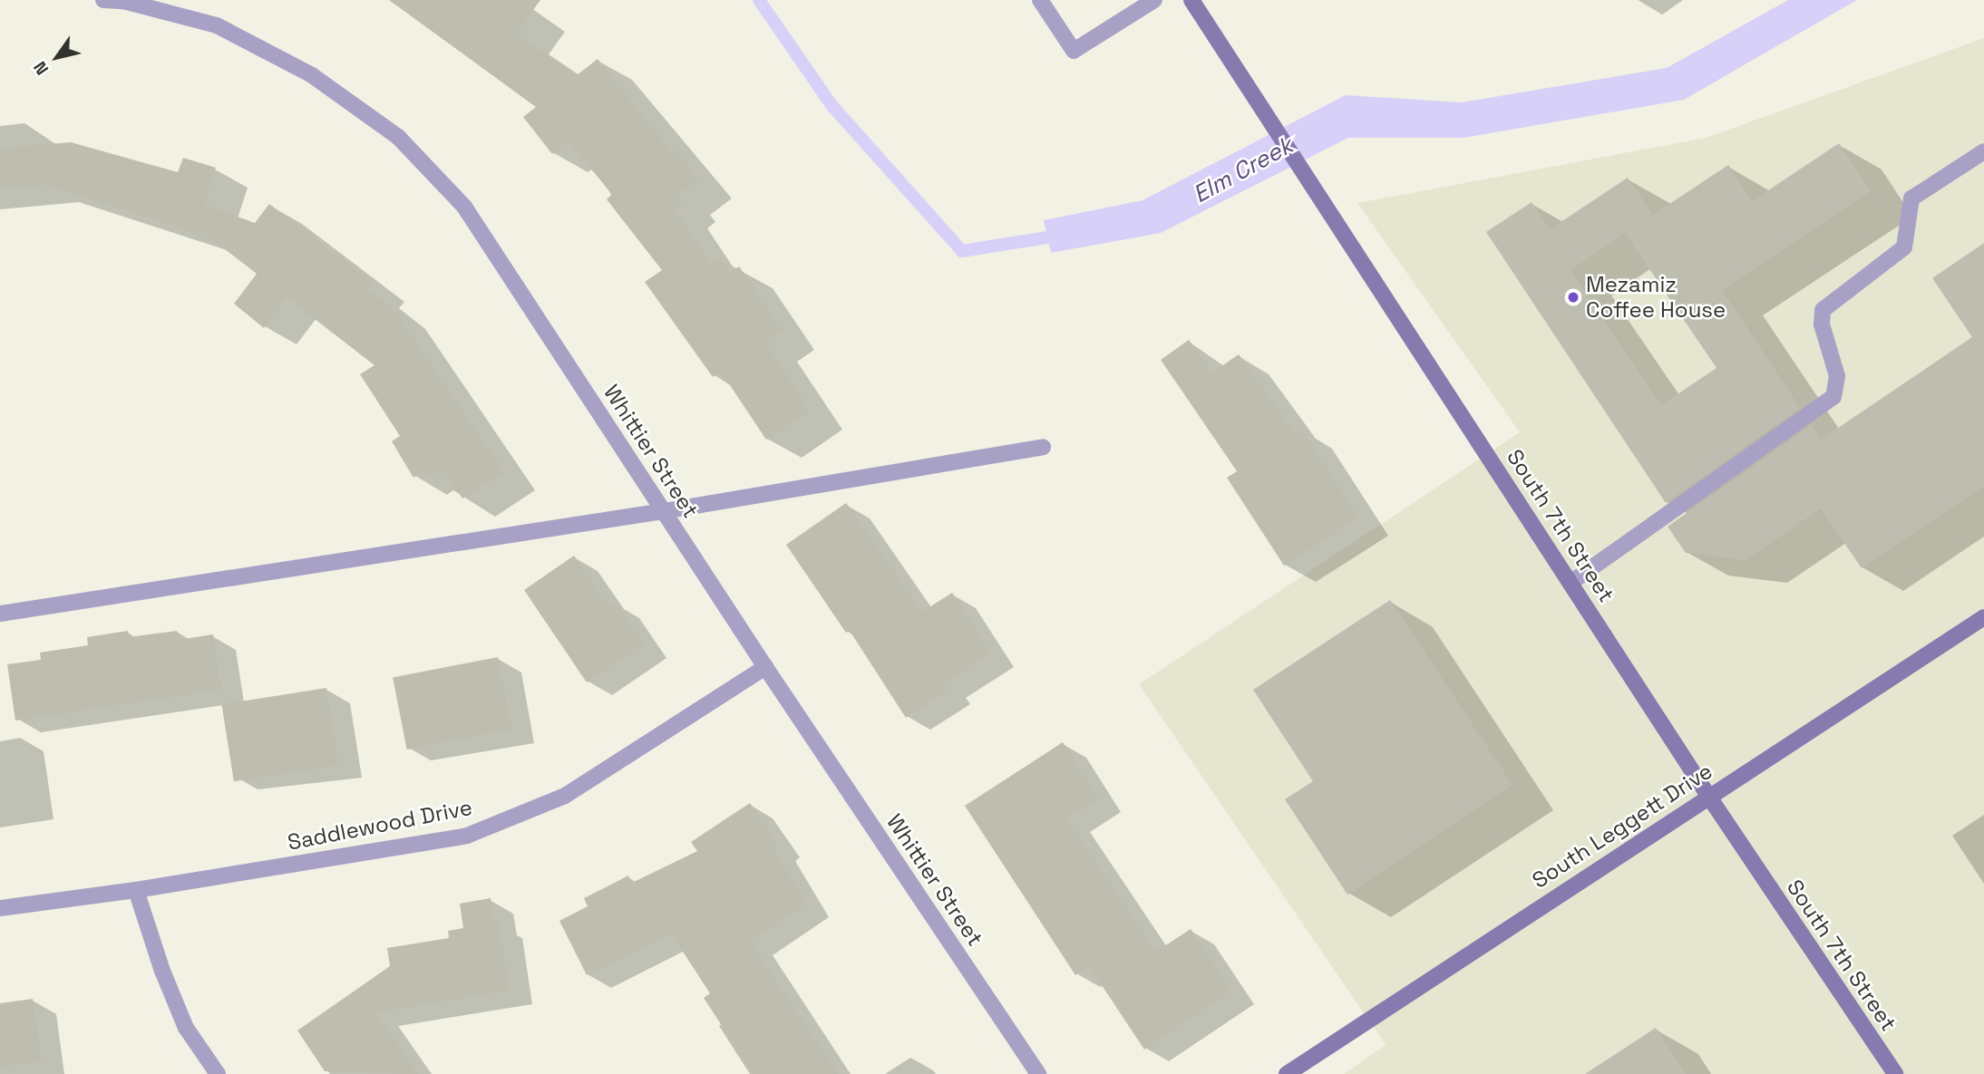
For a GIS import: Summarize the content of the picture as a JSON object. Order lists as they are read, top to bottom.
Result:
{
  "streets": {
    "main road": ["South 7th Street", "South Leggett Drive"],
    "street": ["Whittier Street", "Saddlewood Drive"]
  },
  "crossings": [
    ["Whittier Street", "Saddlewood Drive"],
    ["South 7th Street", "South Leggett Drive"]
  ],
  "water": ["Elm Creek"],
  "places": ["Mezamiz Coffee House"],
  "north": "bottom left"
}
